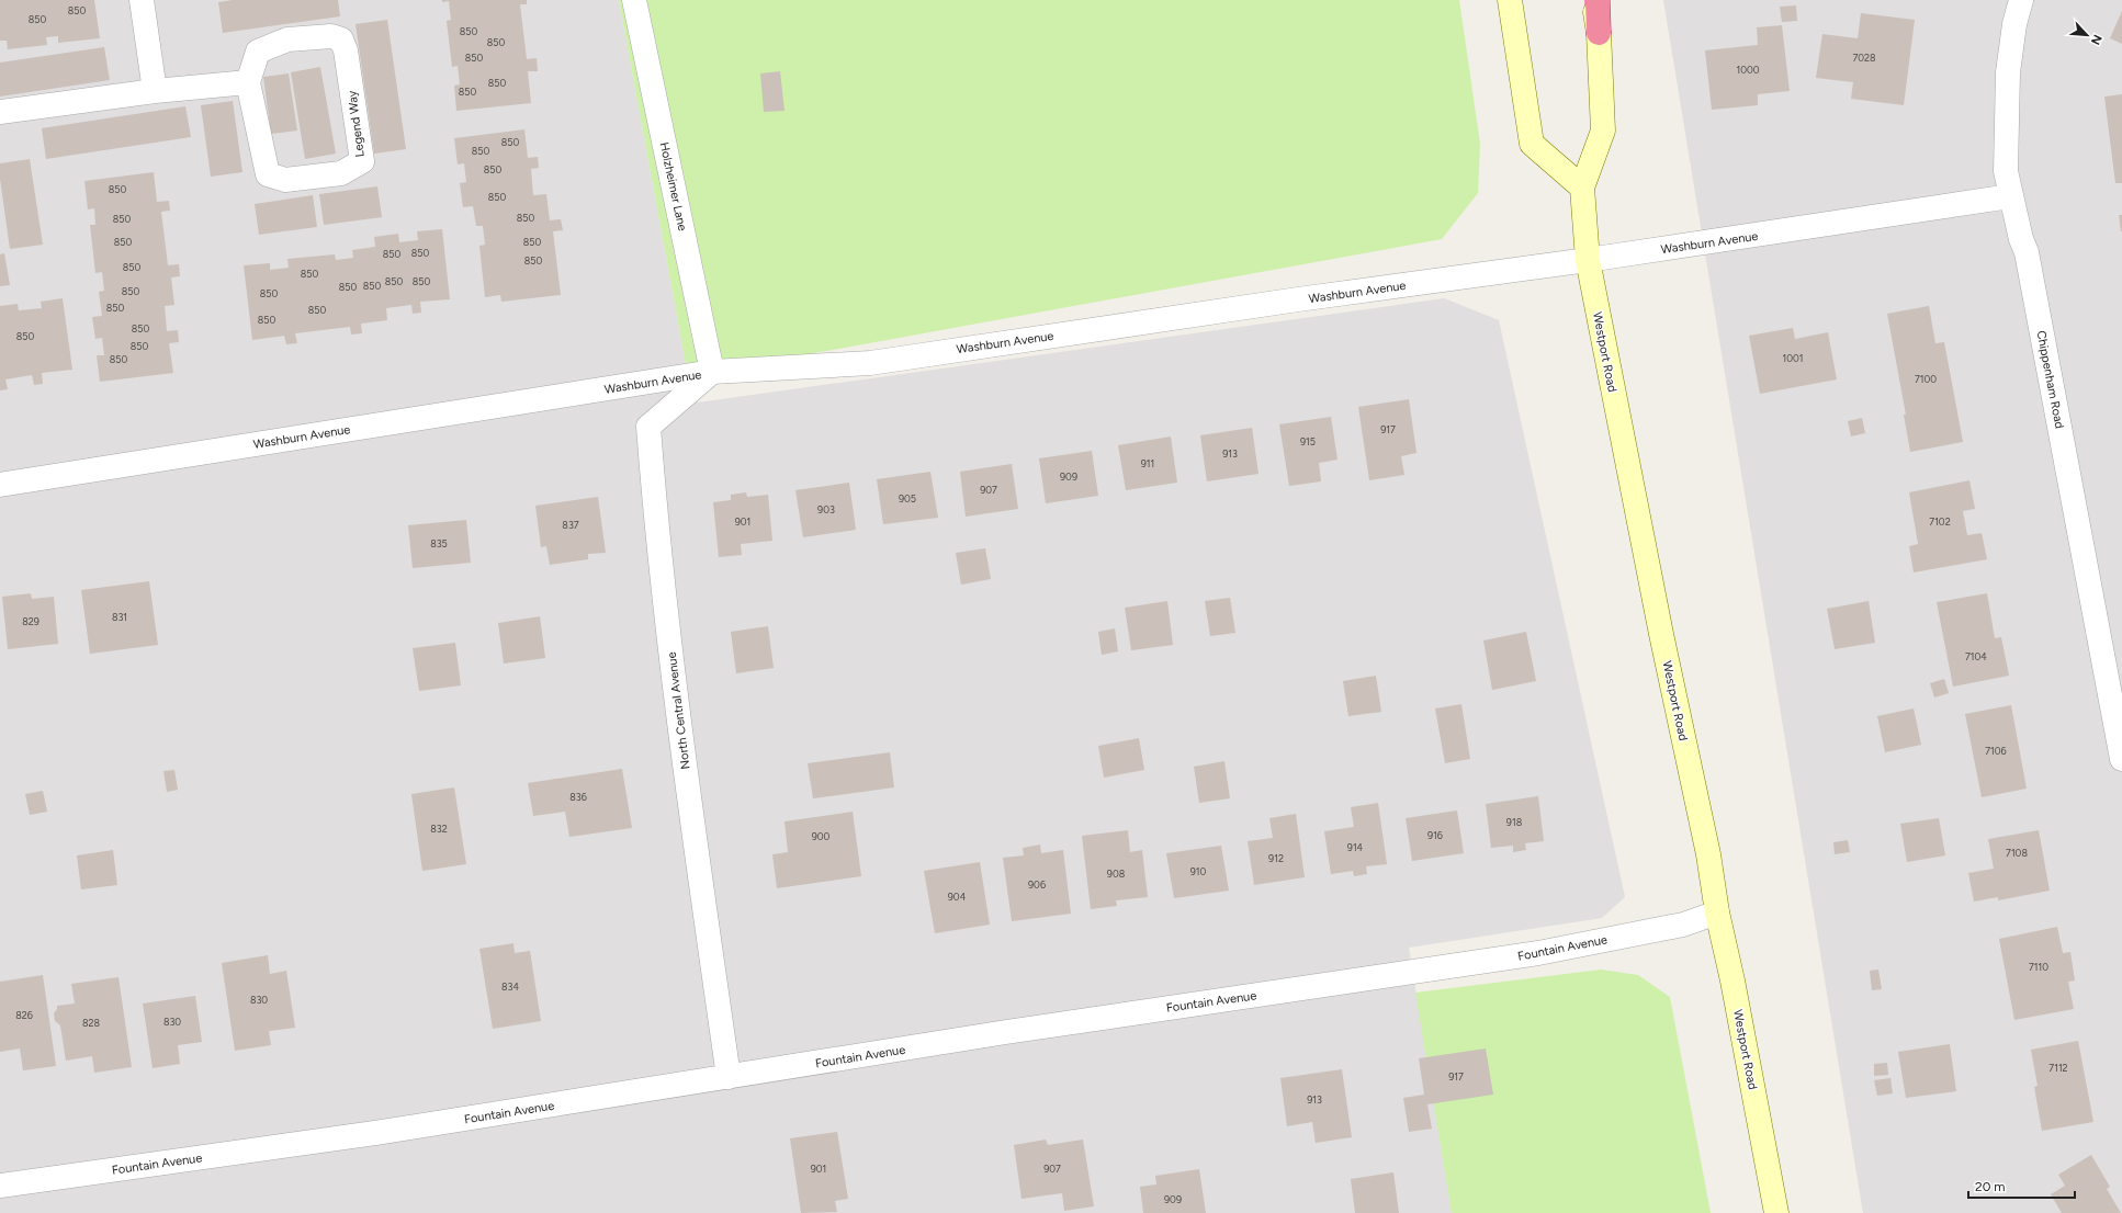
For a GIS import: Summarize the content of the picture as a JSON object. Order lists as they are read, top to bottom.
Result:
{
  "streets": {
    "main road": ["Westport Road"],
    "street": [
      "Legend Way",
      "Holzheimer Lane",
      "Washburn Avenue",
      "Chippenham Road",
      "North Central Avenue",
      "Fountain Avenue"
    ]
  },
  "crossings": [
    ["Holzheimer Lane", "Washburn Avenue"],
    ["Holzheimer Lane", "North Central Avenue"],
    ["Washburn Avenue", "Westport Road"],
    ["Washburn Avenue", "Chippenham Road"],
    ["Washburn Avenue", "North Central Avenue"],
    ["Westport Road", "Fountain Avenue"],
    ["North Central Avenue", "Fountain Avenue"]
  ],
  "house_numbers": [
    "850",
    "850",
    "850",
    "850",
    "850",
    "7028",
    "1000",
    "850",
    "850",
    "850",
    "850",
    "850",
    "850",
    "850",
    "850",
    "850",
    "850",
    "850",
    "850",
    "850",
    "850",
    "850",
    "850",
    "850",
    "850",
    "850",
    "850",
    "850",
    "850",
    "850",
    "850",
    "850",
    "850",
    "850",
    "850",
    "1001",
    "850",
    "7100",
    "917",
    "915",
    "913",
    "911",
    "909",
    "907",
    "905",
    "903",
    "901",
    "7102",
    "837",
    "835",
    "831",
    "829",
    "7104",
    "7106",
    "836",
    "918",
    "832",
    "916",
    "900",
    "914",
    "7108",
    "912",
    "910",
    "908",
    "906",
    "904",
    "7110",
    "834",
    "830",
    "826",
    "830",
    "828",
    "7112",
    "917",
    "913",
    "901",
    "907",
    "909"
  ],
  "scale_bar": "20 m",
  "north": "bottom right"
}
